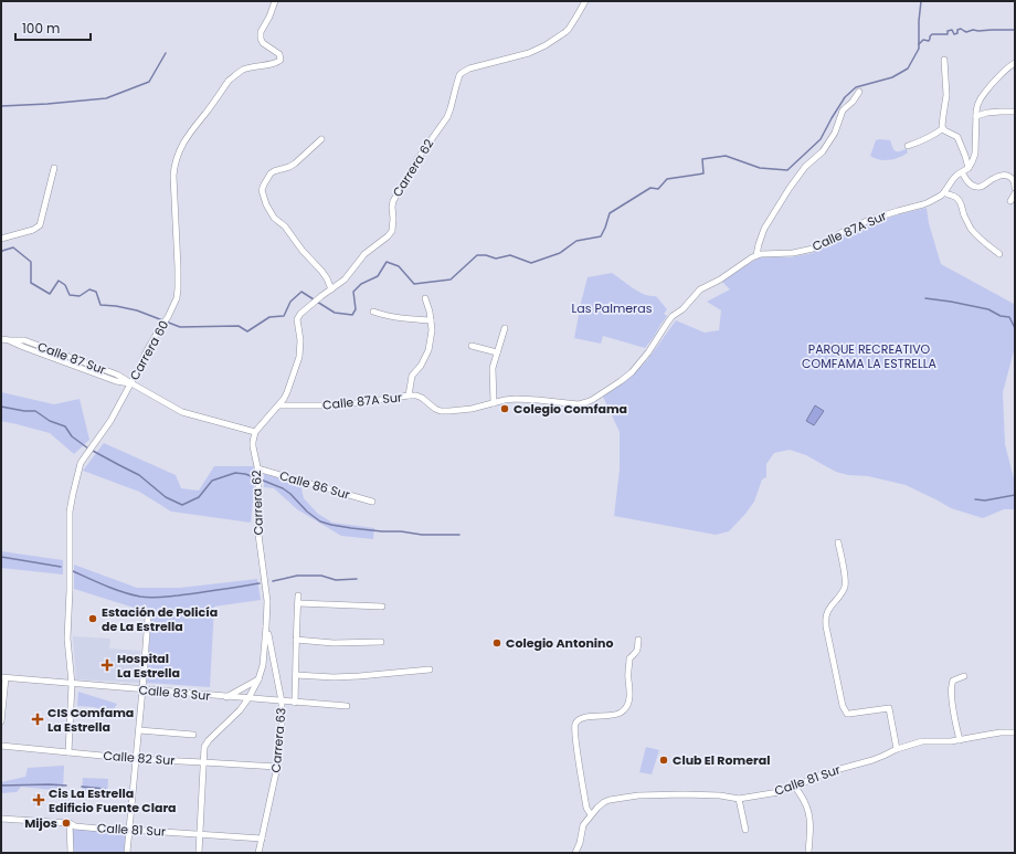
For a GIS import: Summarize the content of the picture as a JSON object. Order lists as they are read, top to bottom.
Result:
{
  "streets": {
    "street": [
      "Carrera 62",
      "Calle 87A Sur",
      "Carrera 60",
      "Calle 87 Sur",
      "Calle 86 Sur",
      "Calle 83 Sur",
      "Carrera 63",
      "Calle 82 Sur",
      "Calle 81 Sur"
    ]
  },
  "crossings": [
    ["Carrera 62", "Calle 87A Sur"],
    ["Carrera 62", "Calle 87 Sur"],
    ["Carrera 62", "Calle 86 Sur"],
    ["Carrera 62", "Calle 83 Sur"],
    ["Carrera 62", "Carrera 63"],
    ["Carrera 62", "Calle 82 Sur"],
    ["Carrera 62", "Calle 81 Sur"],
    ["Carrera 60", "Calle 87 Sur"],
    ["Carrera 60", "Calle 83 Sur"],
    ["Carrera 60", "Calle 82 Sur"],
    ["Calle 83 Sur", "Carrera 63"],
    ["Carrera 63", "Calle 82 Sur"],
    ["Carrera 63", "Calle 81 Sur"]
  ],
  "parks": ["Las Palmeras", "PARQUE RECREATIVO COMFAMA LA ESTRELLA"],
  "places": {
    "other": [
      "Colegio Comfama",
      "Estación de Policía de La Estrella",
      "Colegio Antonino",
      "Club El Romeral",
      "Mijos"
    ],
    "health": ["Hospital La Estrella", "CIS Comfama La Estrella", "Cis La Estrella Edificio Fuente Clara"]
  },
  "scale_bar": "100 m"
}
